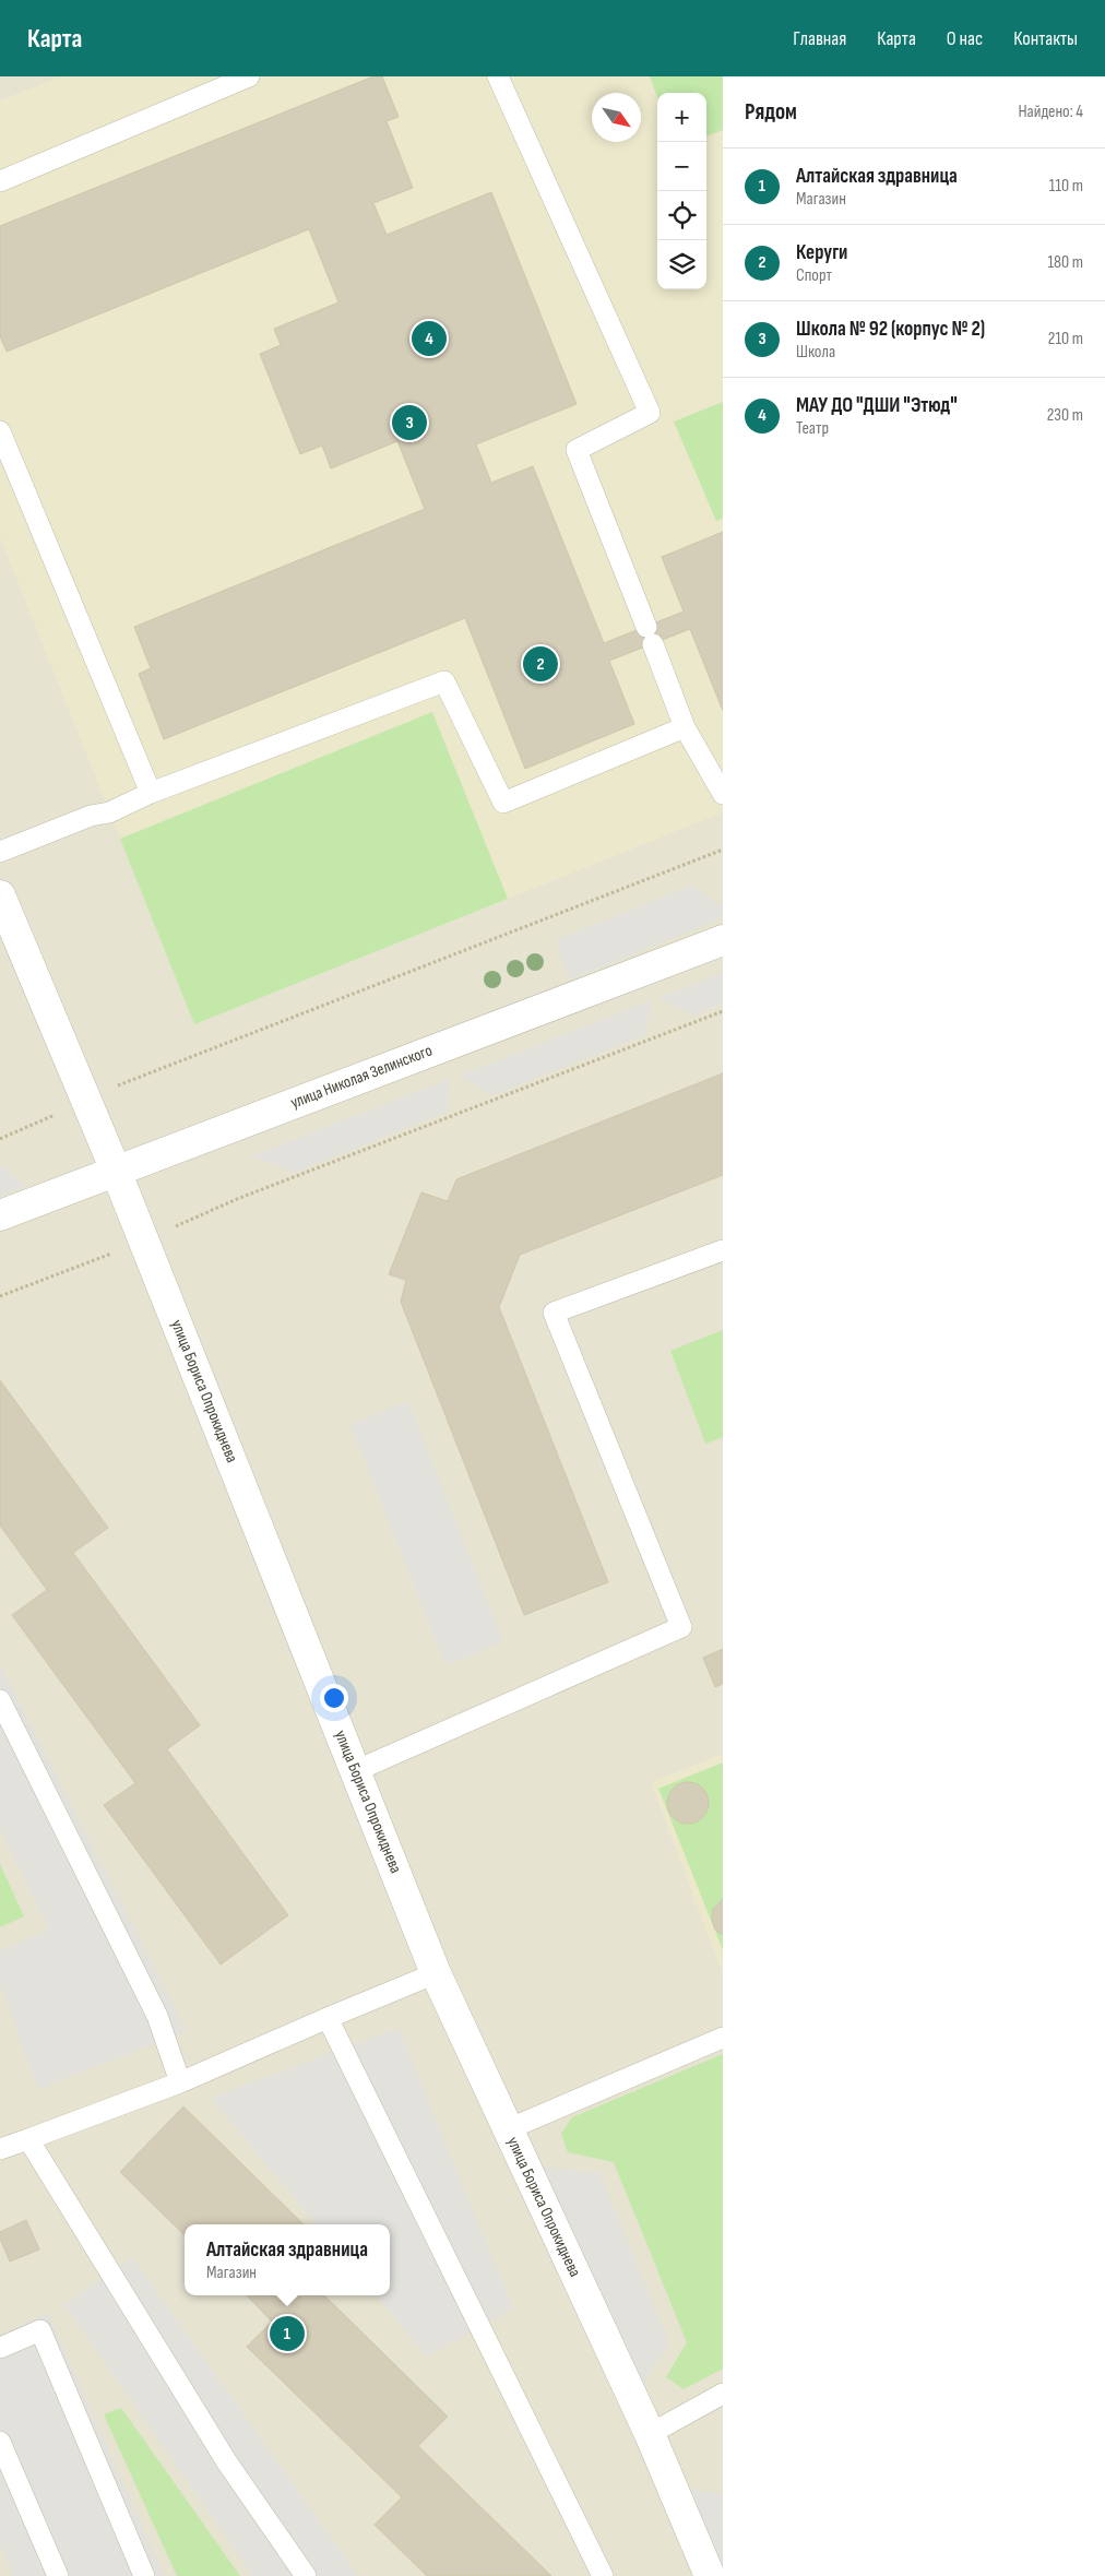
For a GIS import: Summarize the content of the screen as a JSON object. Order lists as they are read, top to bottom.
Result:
{
  "streets": {
    "street": ["улица Николая Зелинского", "улица Бориса Опрокиднева"]
  },
  "crossings": [
    ["улица Николая Зелинского", "улица Бориса Опрокиднева"]
  ],
  "north": "bottom right",
  "page": {
    "header": "Карта",
    "nav": [
      "Главная",
      "Карта",
      "О нас",
      "Контакты"
    ],
    "heading": ["Рядом", "Найдено: 4"],
    "map_buttons": ["+", "−"],
    "list": [
      {
        "mark": "1",
        "name": "Алтайская здравница",
        "note": "Магазин",
        "value": "110 m"
      },
      {
        "mark": "2",
        "name": "Керуги",
        "note": "Спорт",
        "value": "180 m"
      },
      {
        "mark": "3",
        "name": "Школа № 92 (корпус № 2)",
        "note": "Школа",
        "value": "210 m"
      },
      {
        "mark": "4",
        "name": "МАУ ДО \"ДШИ \"Этюд\"",
        "note": "Театр",
        "value": "230 m"
      }
    ],
    "pins": [
      "4",
      "3",
      "2",
      "1"
    ],
    "popup": ["Алтайская здравница", "Магазин"]
  }
}
